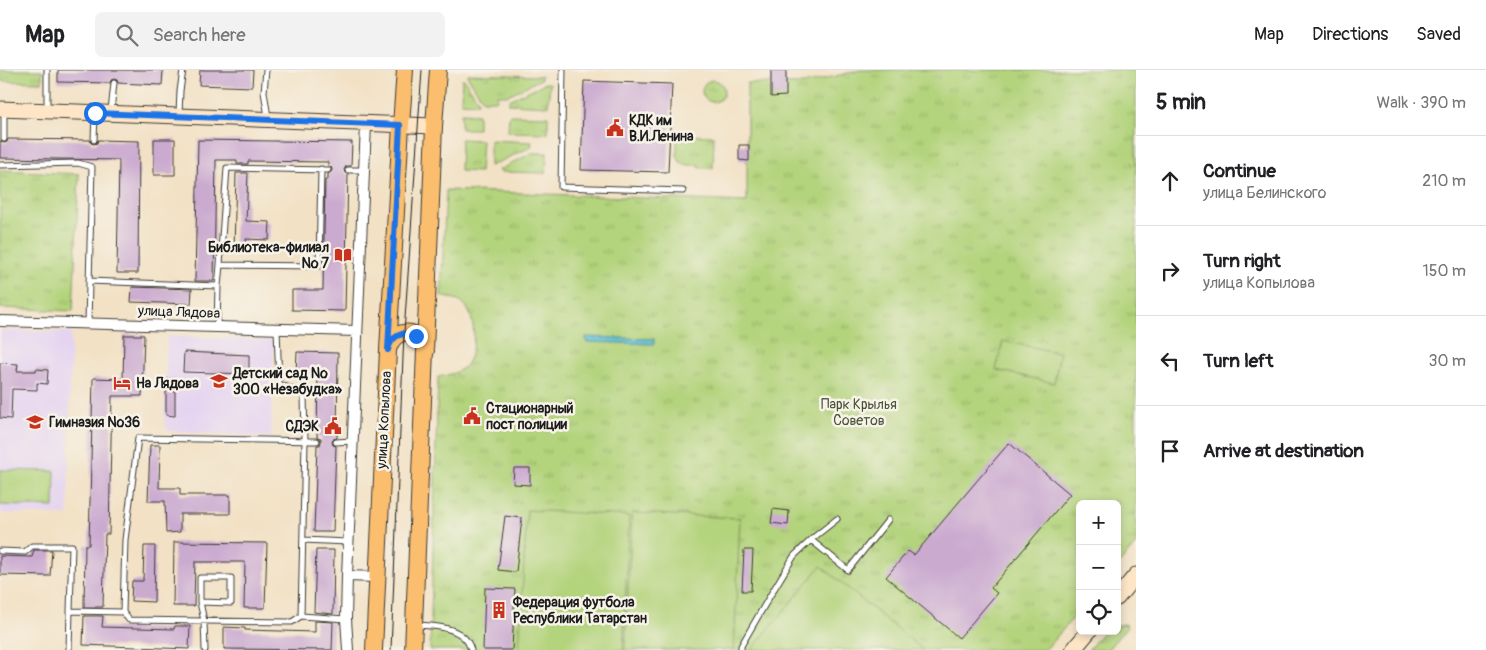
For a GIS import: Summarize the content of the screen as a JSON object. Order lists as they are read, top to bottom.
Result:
{
  "streets": {
    "main road": ["улица Копылова"],
    "street": ["улица Лядова"]
  },
  "parks": ["Парк Крылья Советов"],
  "places": {
    "public building": ["КДК им В.И.Ленина", "Стационарный пост полиции", "СДЭК"],
    "library": ["Библиотека-филиал № 7"],
    "school or university": ["Детский сад № 300 «Незабудка»", "Гимназия №36"],
    "hotel": ["На Лядова"],
    "building": ["Федерация футбола Республики Татарстан"]
  },
  "page": {
    "header": "Map",
    "search": "Search here",
    "nav": ["Map", "Directions", "Saved"],
    "heading": ["5 min", "Walk · 390 m"],
    "list": [
      ["Continue", "улица Белинского", "210 m"],
      ["Turn right", "улица Копылова", "150 m"],
      ["Turn left", "30 m"],
      "Arrive at destination"
    ],
    "map_buttons": ["+", "−"]
  }
}
